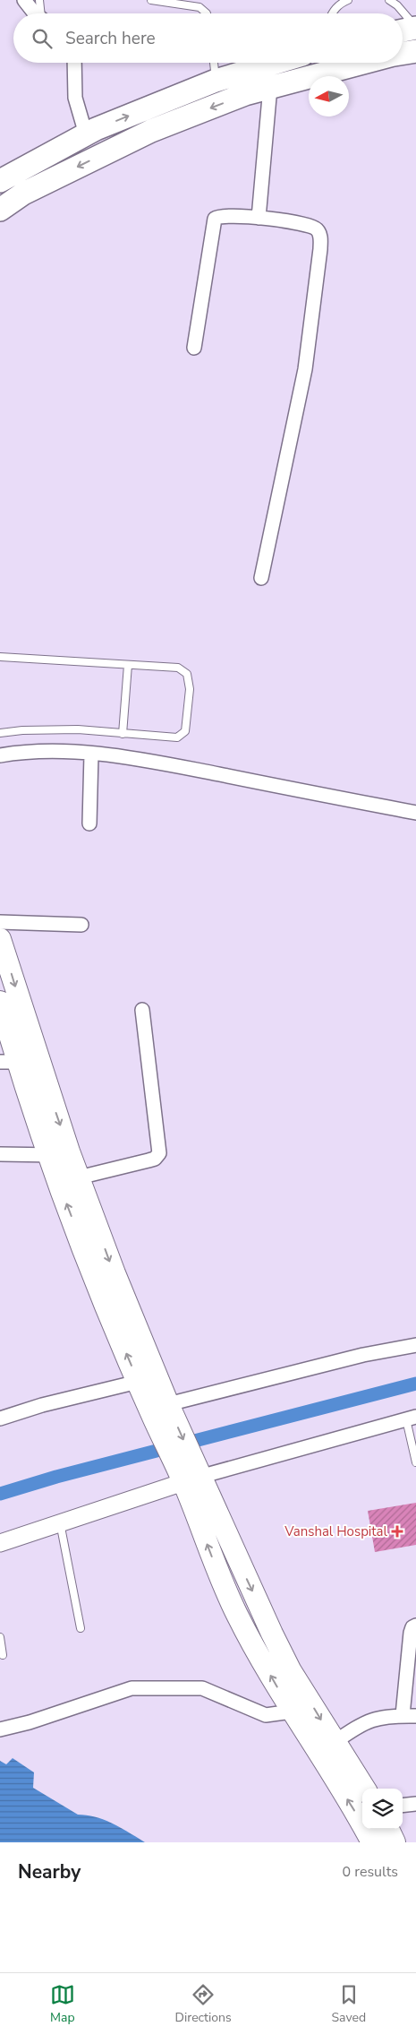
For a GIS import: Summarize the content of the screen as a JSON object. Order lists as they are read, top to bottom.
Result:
{
  "places": {
    "health": ["Vanshal Hospital"]
  },
  "north": "left",
  "page": {
    "search": "Search here",
    "heading": ["Nearby", "0 results"],
    "nav": ["Map", "Directions", "Saved"]
  }
}
